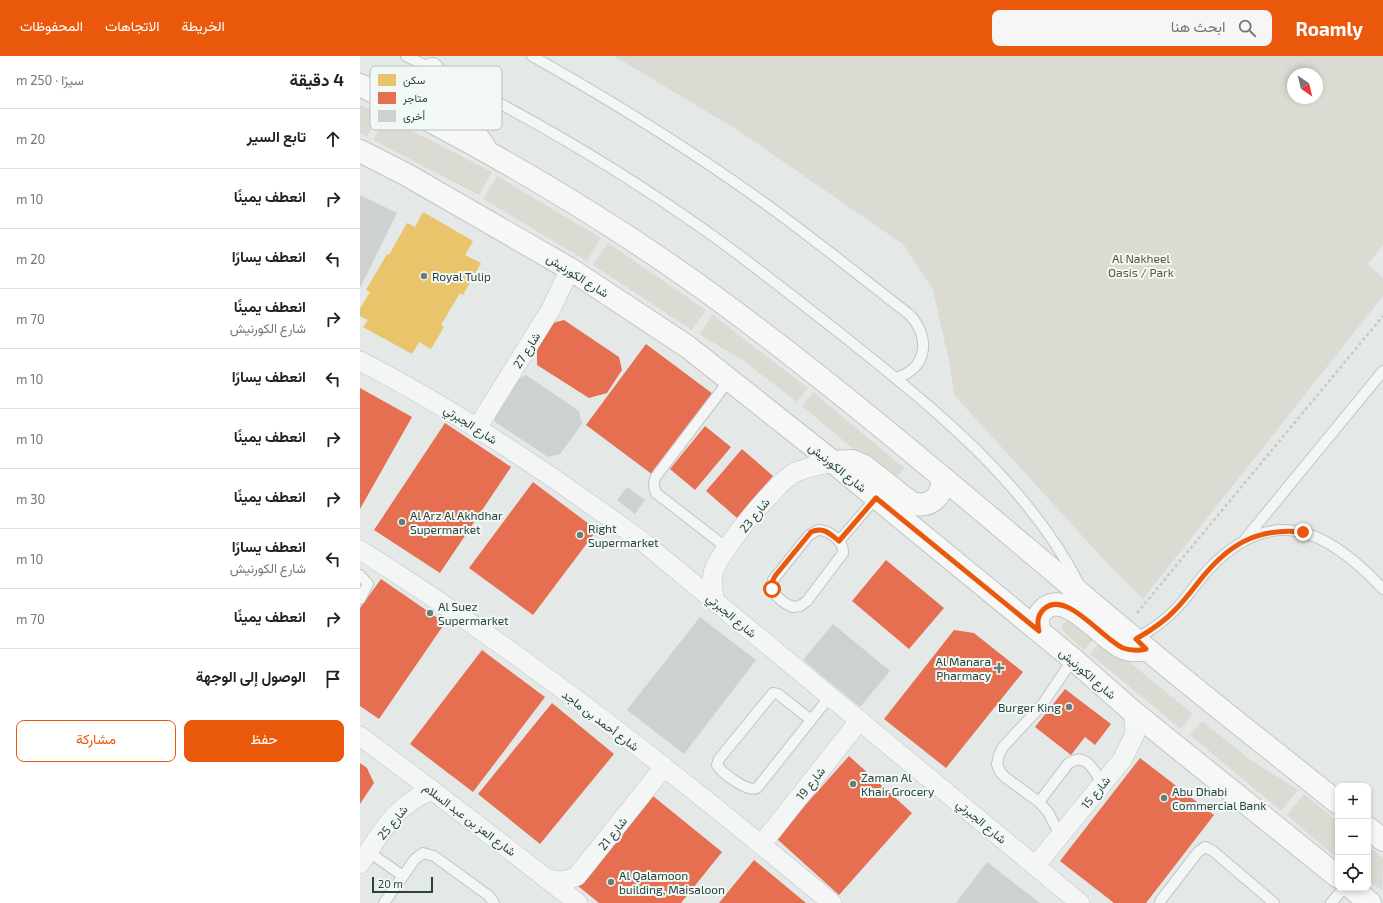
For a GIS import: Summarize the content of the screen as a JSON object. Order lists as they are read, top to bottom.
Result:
{
  "streets": {
    "main road": ["شارع الكورنيش"],
    "street": [
      "شارع 27",
      "شارع الجبرتي",
      "شارع 23",
      "شارع أحمد بن ماجد",
      "شارع 19",
      "شارع 15",
      "شارع العز بن عبد السلام",
      "شارع 25",
      "شارع 21"
    ]
  },
  "crossings": [
    ["شارع الكورنيش", "شارع 27"],
    ["شارع الكورنيش", "شارع 23"],
    ["شارع الكورنيش", "شارع 15"],
    ["شارع 27", "شارع الجبرتي"],
    ["شارع الجبرتي", "شارع 23"],
    ["شارع الجبرتي", "شارع 19"],
    ["شارع الجبرتي", "شارع 15"],
    ["شارع أحمد بن ماجد", "شارع 19"],
    ["شارع أحمد بن ماجد", "شارع 21"],
    ["شارع العز بن عبد السلام", "شارع 25"],
    ["شارع العز بن عبد السلام", "شارع 21"]
  ],
  "parks": ["Al Nakheel Oasis / Park"],
  "places": {
    "other": [
      "Royal Tulip",
      "Al Arz Al Akhdhar Supermarket",
      "Right Supermarket",
      "Al Suez Supermarket",
      "Burger King",
      "Zaman Al Khair Grocery",
      "Abu Dhabi Commercial Bank",
      "Al Qalamoon building, Maisaloon"
    ],
    "health": ["Al Manara Pharmacy"]
  },
  "legend": ["سكن", "متاجر", "أخرى"],
  "scale_bar": "20 m",
  "north": "bottom right",
  "page": {
    "header": "Roamly",
    "search": "ابحث هنا",
    "nav": ["الخريطة", "الاتجاهات", "المحفوظات"],
    "heading": ["4 دقيقة", "سيرًا · 250 m"],
    "list": [
      ["تابع السير", "20 m"],
      ["انعطف يمينًا", "10 m"],
      ["انعطف يسارًا", "20 m"],
      ["انعطف يمينًا", "شارع الكورنيش", "70 m"],
      ["انعطف يسارًا", "10 m"],
      ["انعطف يمينًا", "10 m"],
      ["انعطف يمينًا", "30 m"],
      ["انعطف يسارًا", "شارع الكورنيش", "10 m"],
      ["انعطف يمينًا", "70 m"],
      "الوصول إلى الوجهة"
    ],
    "buttons": ["حفظ", "مشاركة"],
    "map_buttons": ["+", "−"],
    "scale": "20 m"
  }
}
